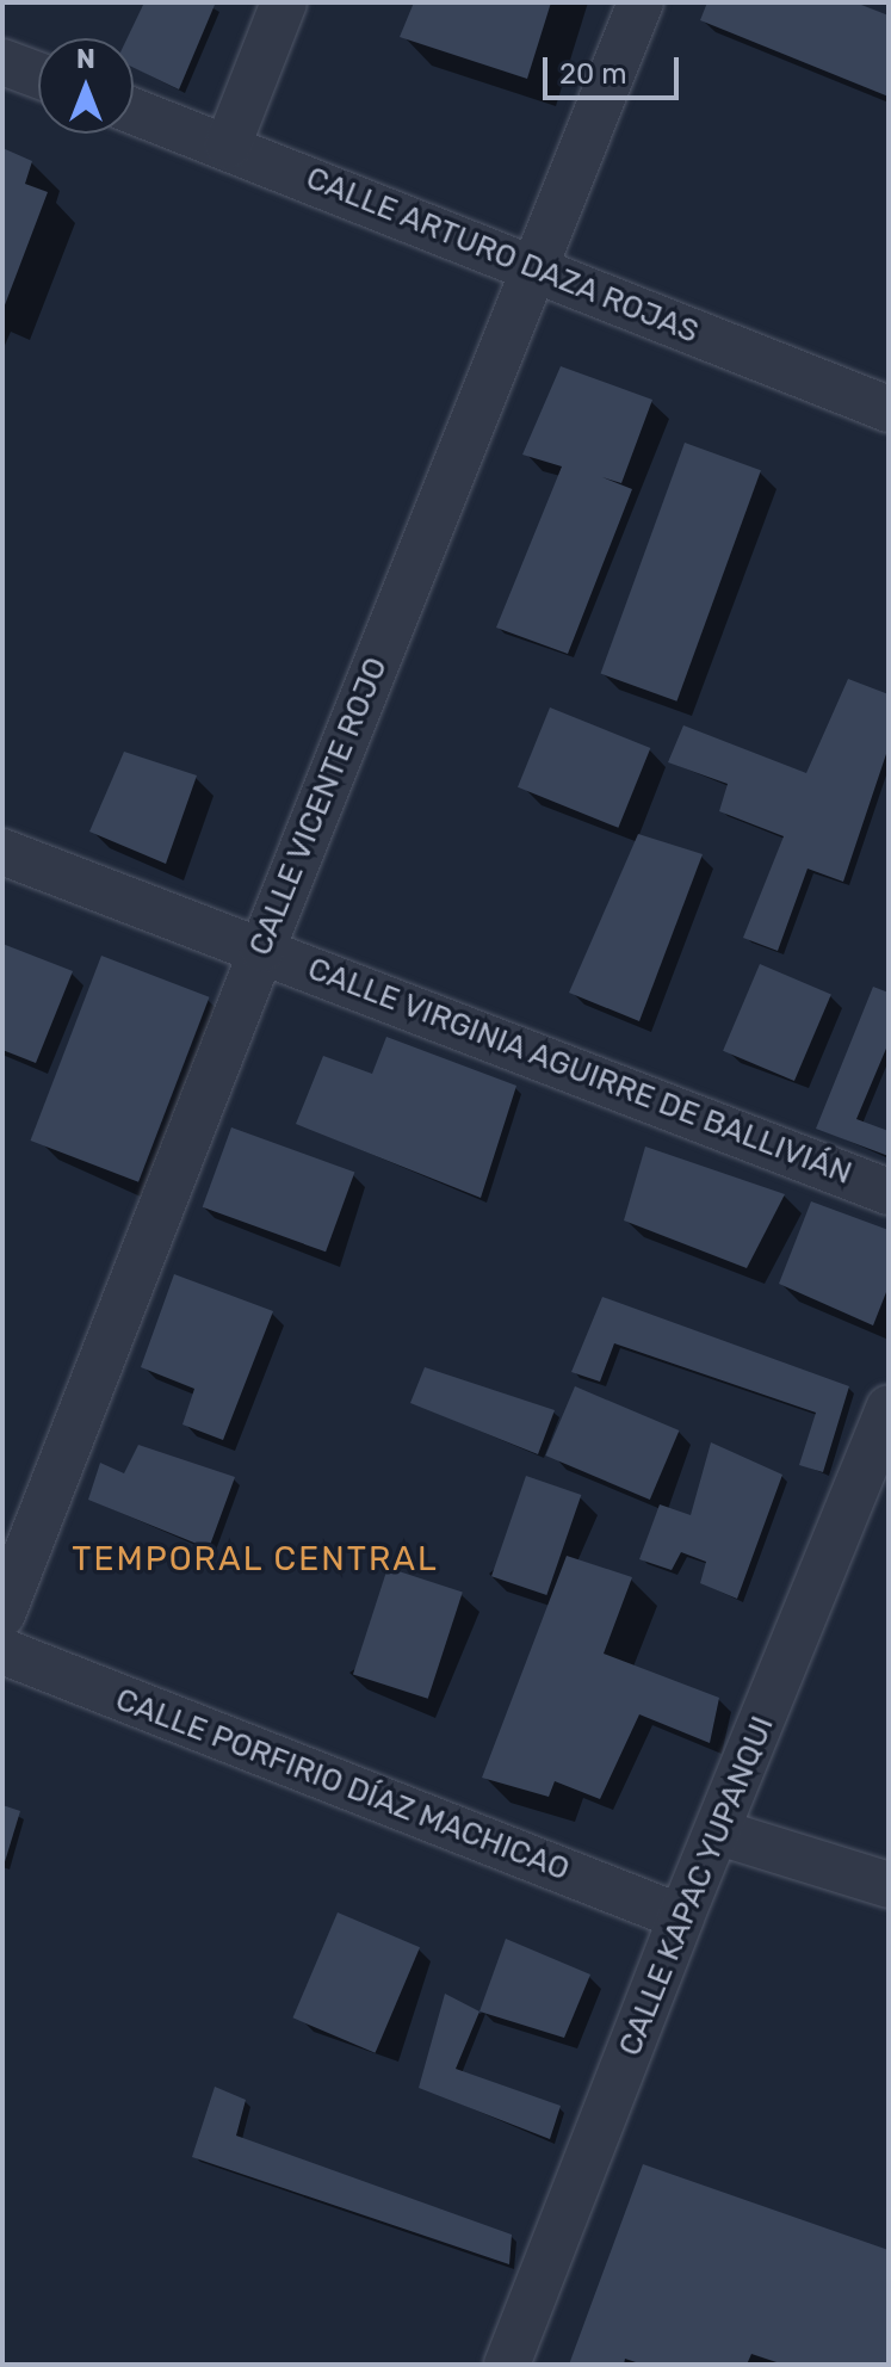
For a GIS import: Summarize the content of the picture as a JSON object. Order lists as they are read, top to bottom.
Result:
{
  "streets": {
    "street": [
      "CALLE ARTURO DAZA ROJAS",
      "CALLE VICENTE ROJO",
      "CALLE VIRGINIA AGUIRRE DE BALLIVIÁN",
      "CALLE PORFIRIO DÍAZ MACHICAO",
      "CALLE KAPAC YUPANQUI"
    ]
  },
  "crossings": [
    ["CALLE ARTURO DAZA ROJAS", "CALLE VICENTE ROJO"],
    ["CALLE VICENTE ROJO", "CALLE VIRGINIA AGUIRRE DE BALLIVIÁN"],
    ["CALLE PORFIRIO DÍAZ MACHICAO", "CALLE KAPAC YUPANQUI"]
  ],
  "districts": ["TEMPORAL CENTRAL"],
  "scale_bar": "20 m",
  "north": "top"
}
